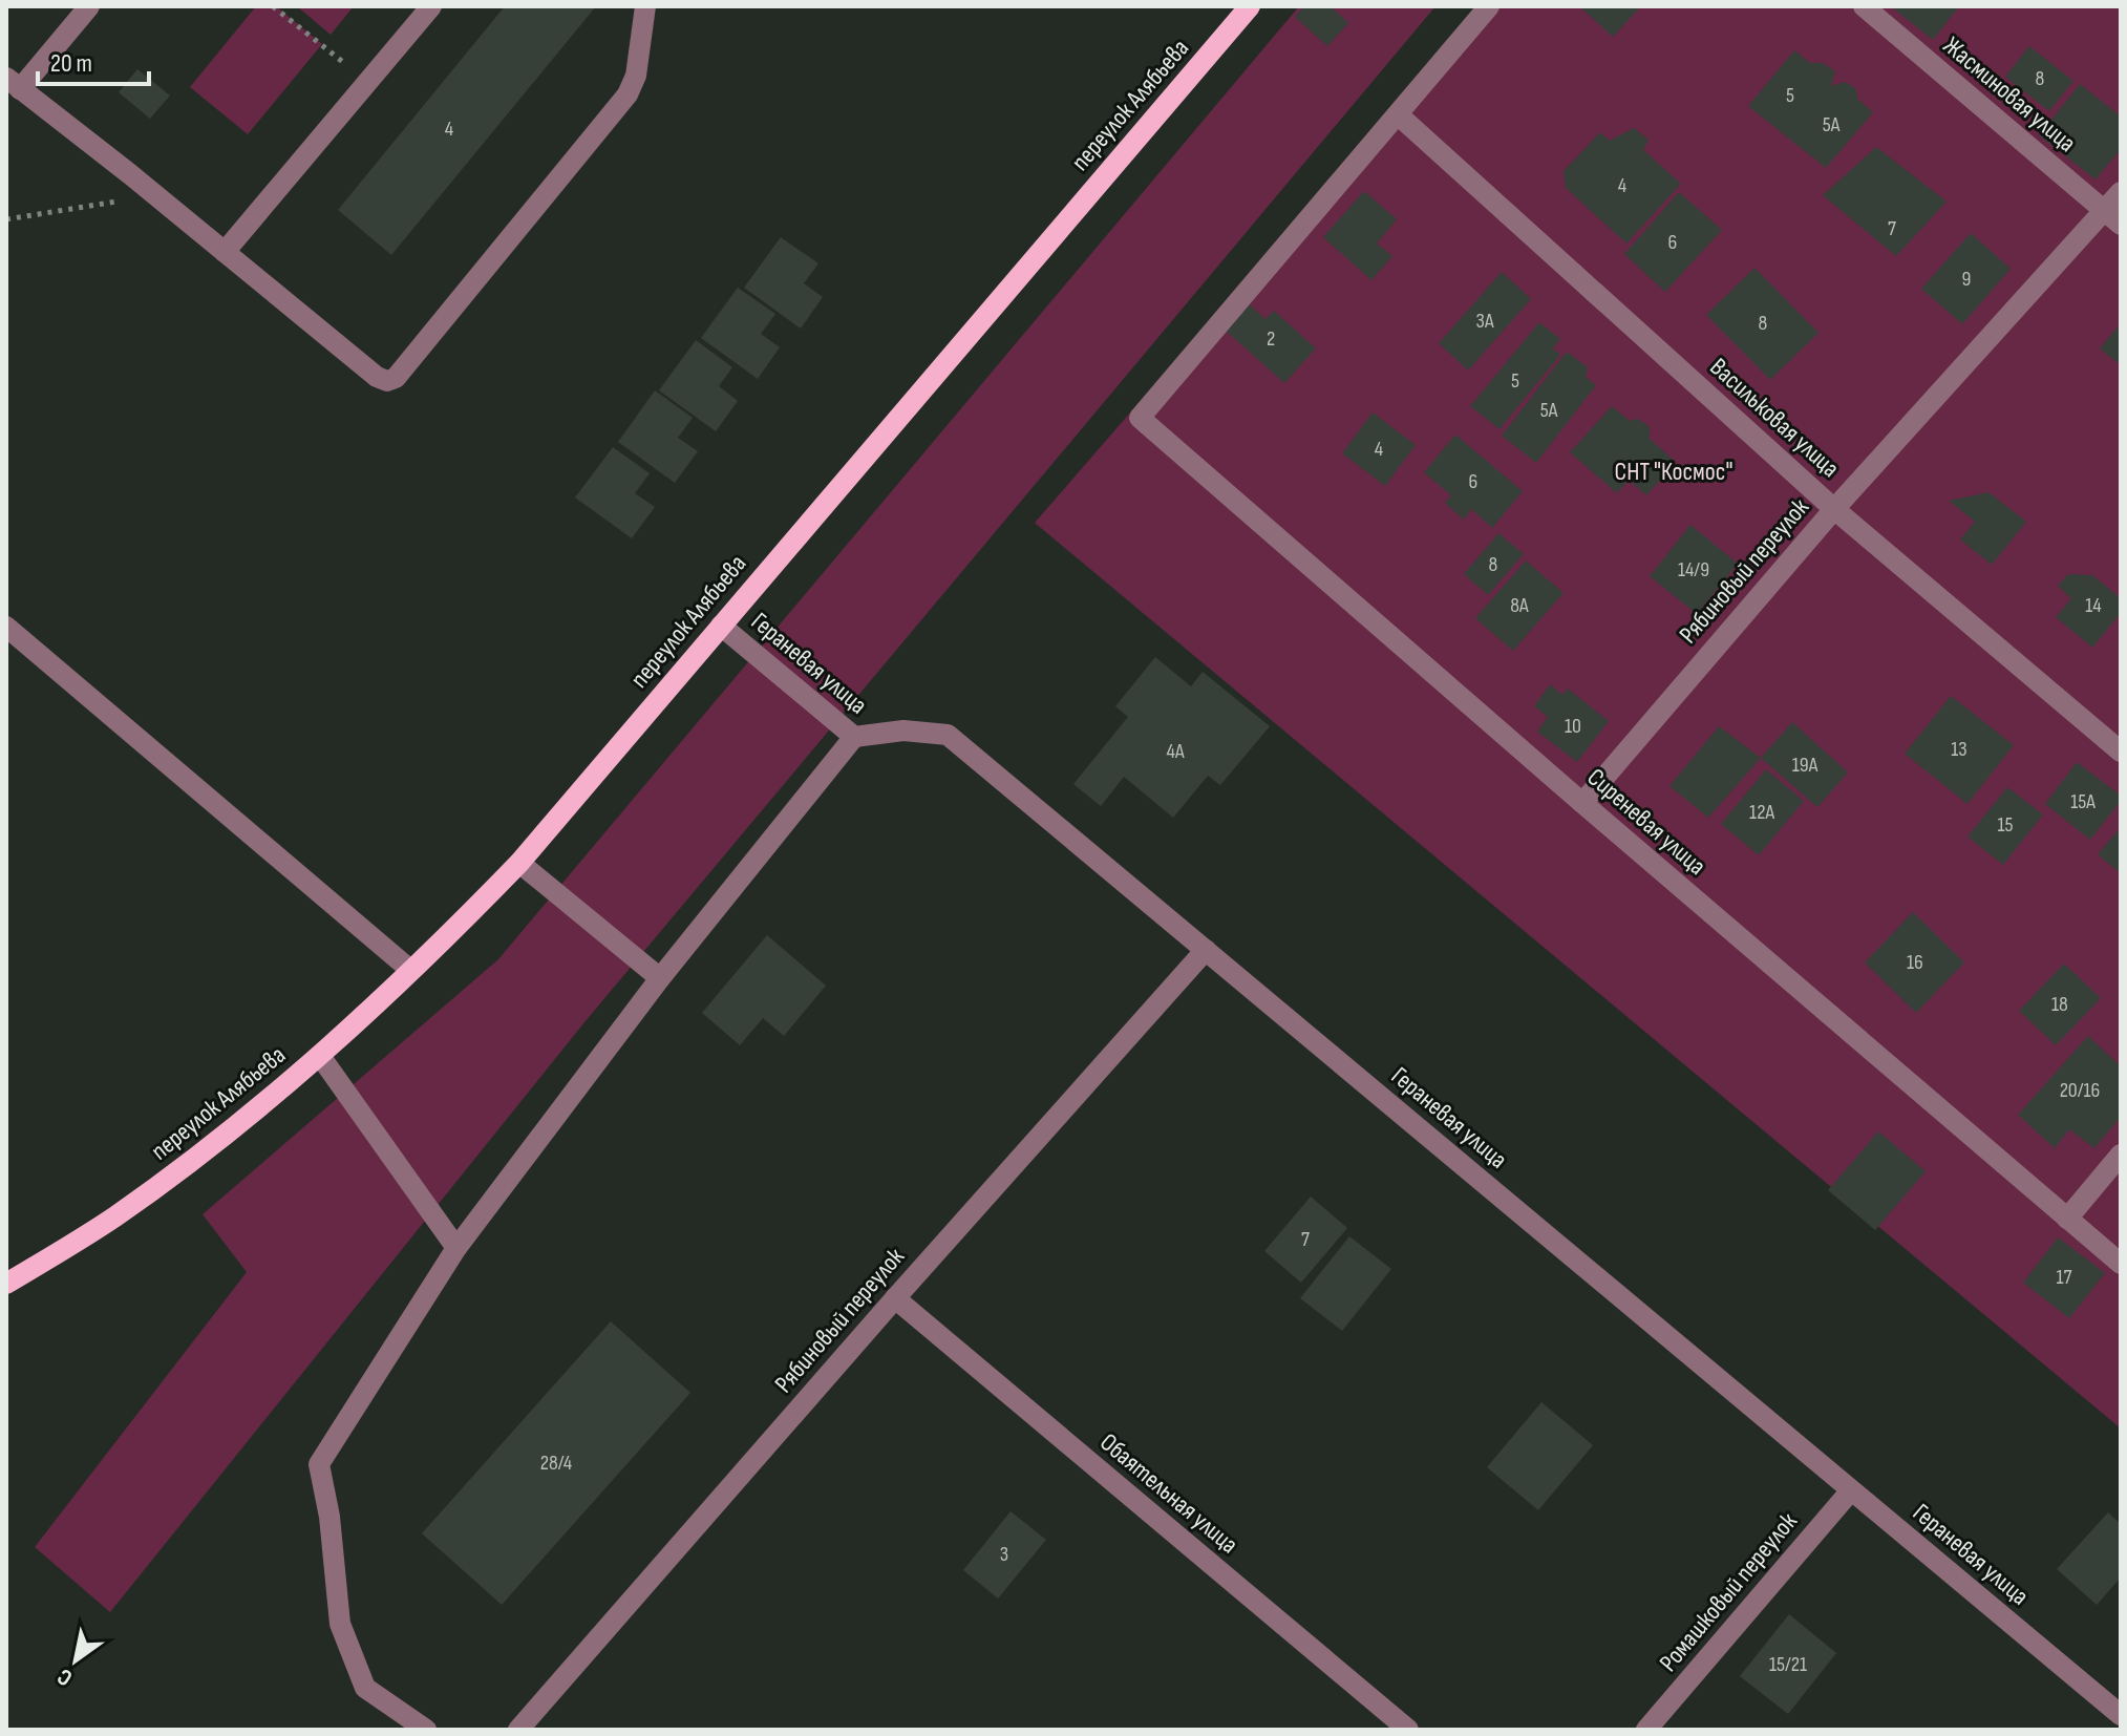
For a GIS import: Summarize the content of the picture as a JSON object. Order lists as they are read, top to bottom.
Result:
{
  "streets": {
    "main road": ["переулок Алябьева"],
    "lane": [
      "Жасминовая улица",
      "Васильковая улица",
      "Рябиновый переулок",
      "Гераневая улица",
      "Сиреневая улица",
      "Обаятельная улица",
      "Ромашковый переулок"
    ]
  },
  "crossings": [
    ["Жасминовая улица", "Рябиновый переулок"],
    ["переулок Алябьева", "Гераневая улица"],
    ["Васильковая улица", "Рябиновый переулок"],
    ["Васильковая улица", "Сиреневая улица"],
    ["Рябиновый переулок", "Гераневая улица"],
    ["Рябиновый переулок", "Сиреневая улица"],
    ["Рябиновый переулок", "Обаятельная улица"],
    ["Гераневая улица", "Ромашковый переулок"]
  ],
  "parks": ["СНТ \"Космос\""],
  "house_numbers": [
    "8",
    "5",
    "5А",
    "4",
    "4",
    "7",
    "6",
    "9",
    "3А",
    "8",
    "2",
    "5",
    "5А",
    "4",
    "6",
    "8",
    "14/9",
    "8А",
    "14",
    "10",
    "13",
    "4А",
    "19А",
    "15А",
    "12А",
    "15",
    "16",
    "18",
    "20/16",
    "7",
    "17",
    "28/4",
    "3",
    "15/21"
  ],
  "scale_bar": "20 m",
  "north": "bottom left"
}
